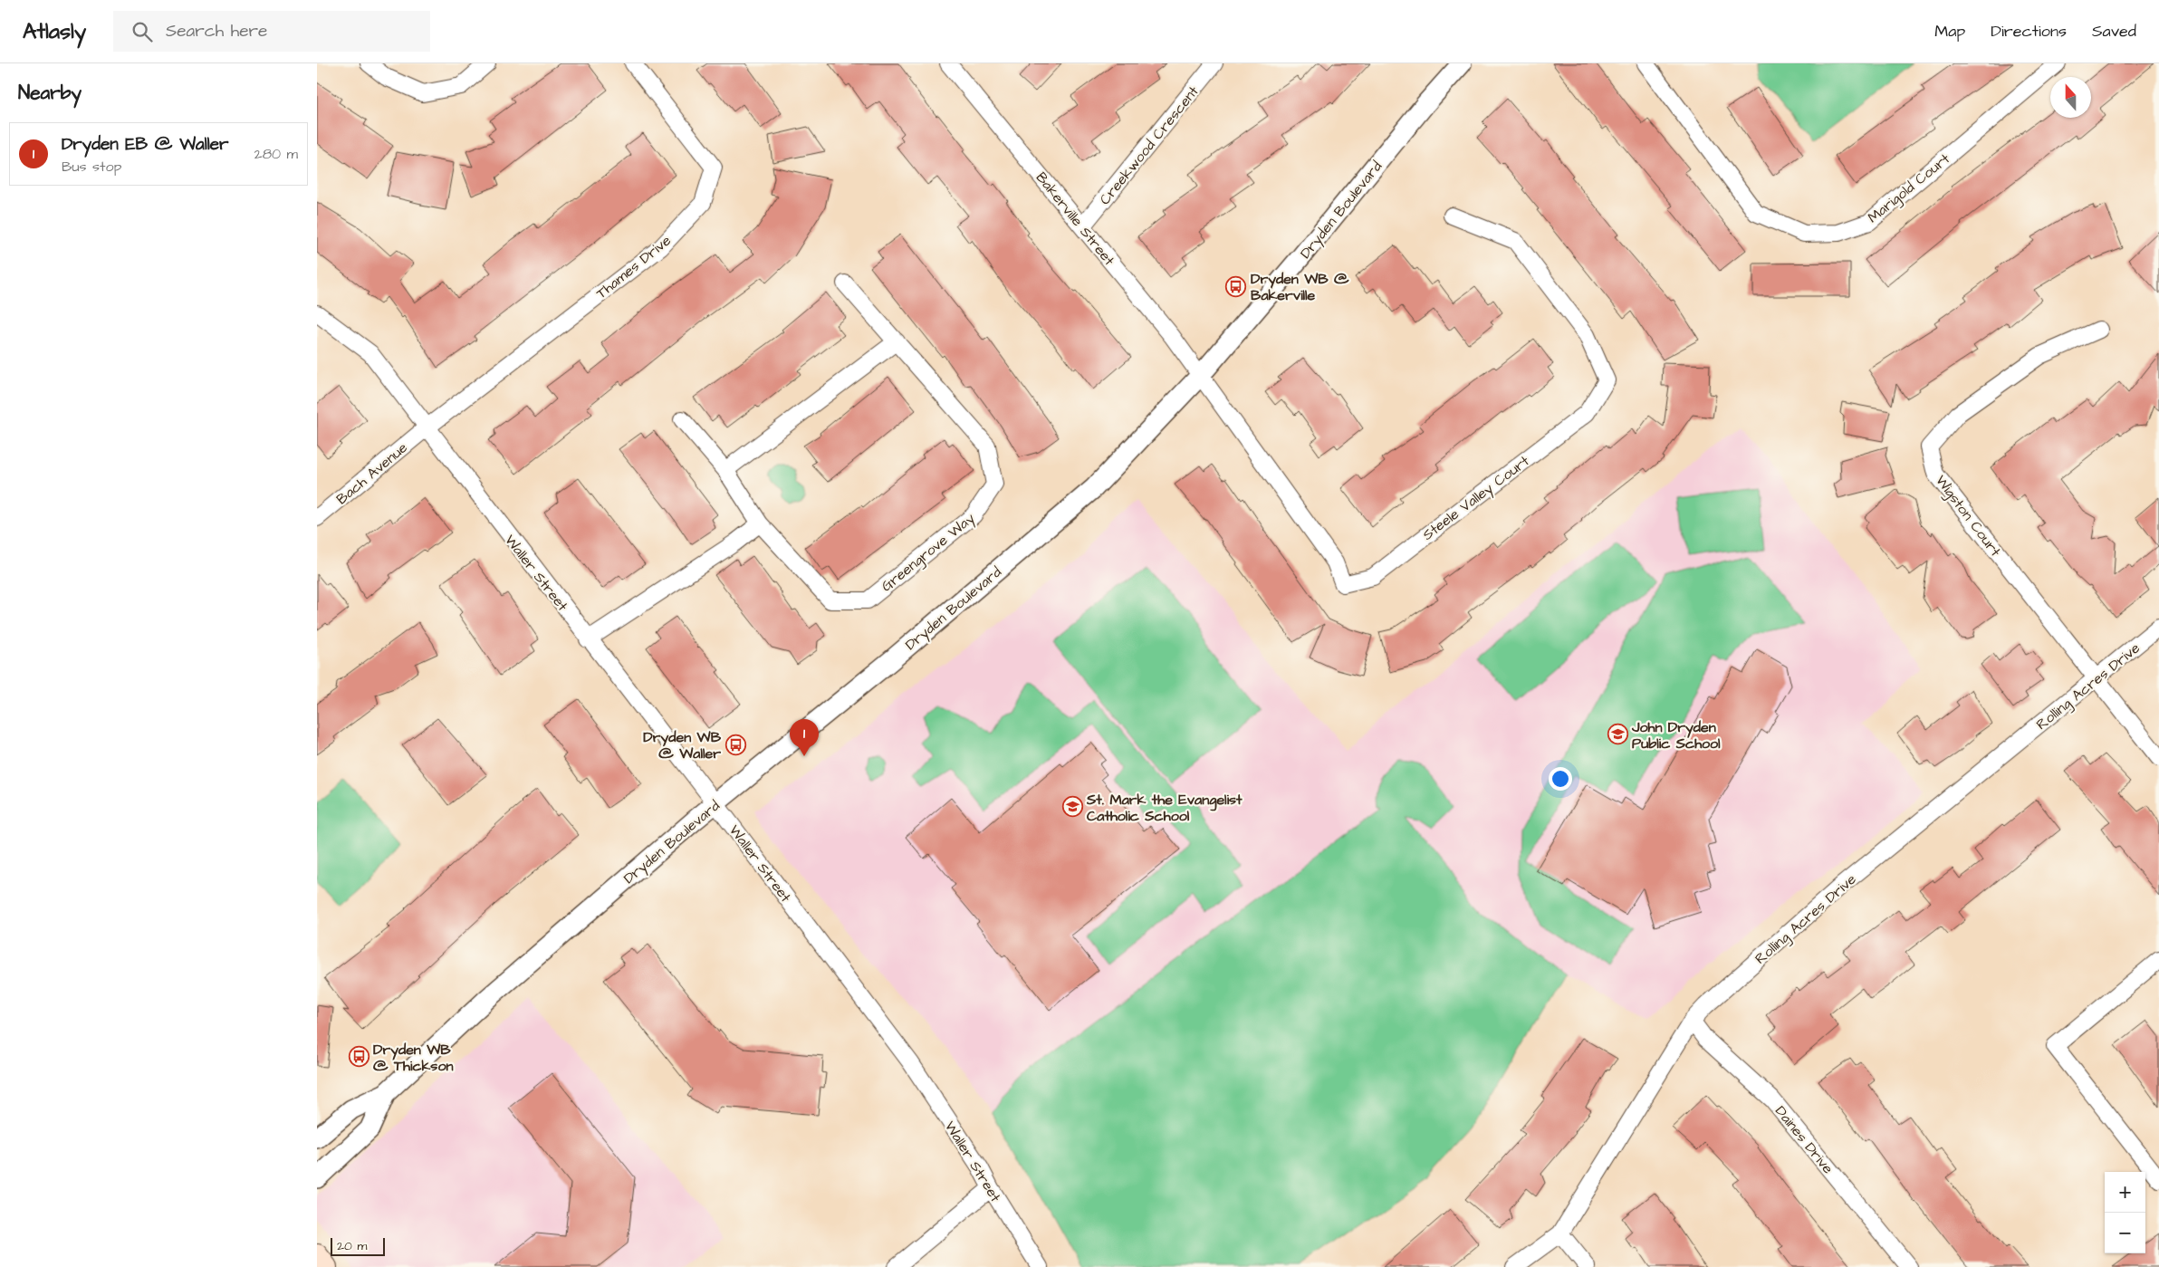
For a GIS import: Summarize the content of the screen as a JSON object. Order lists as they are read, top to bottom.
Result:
{
  "streets": {
    "street": [
      "Creekwood Crescent",
      "Marigold Court",
      "Dryden Boulevard",
      "Bakerville Street",
      "Thames Drive",
      "Bach Avenue",
      "Steele Valley Court",
      "Wigston Court",
      "Greengrove Way",
      "Waller Street",
      "Rolling Acres Drive",
      "Daines Drive"
    ]
  },
  "crossings": [
    ["Creekwood Crescent", "Bakerville Street"],
    ["Dryden Boulevard", "Bakerville Street"],
    ["Dryden Boulevard", "Steele Valley Court"],
    ["Dryden Boulevard", "Waller Street"],
    ["Bakerville Street", "Steele Valley Court"],
    ["Thames Drive", "Bach Avenue"],
    ["Thames Drive", "Waller Street"],
    ["Bach Avenue", "Waller Street"],
    ["Wigston Court", "Rolling Acres Drive"],
    ["Rolling Acres Drive", "Daines Drive"]
  ],
  "places": {
    "bus stop": ["Dryden WB @ Bakerville", "Dryden WB @ Waller", "Dryden WB @ Thickson"],
    "school or university": ["John Dryden Public School", "St. Mark the Evangelist Catholic School"]
  },
  "scale_bar": "20 m",
  "north": "top",
  "page": {
    "header": "Atlasly",
    "search": "Search here",
    "nav": ["Map", "Directions", "Saved"],
    "heading": "Nearby",
    "list": [
      {
        "mark": "1",
        "name": "Dryden EB @ Waller",
        "note": "Bus stop",
        "value": "280 m"
      }
    ],
    "pins": "1",
    "map_buttons": ["+", "−"],
    "scale": "20 m"
  }
}
